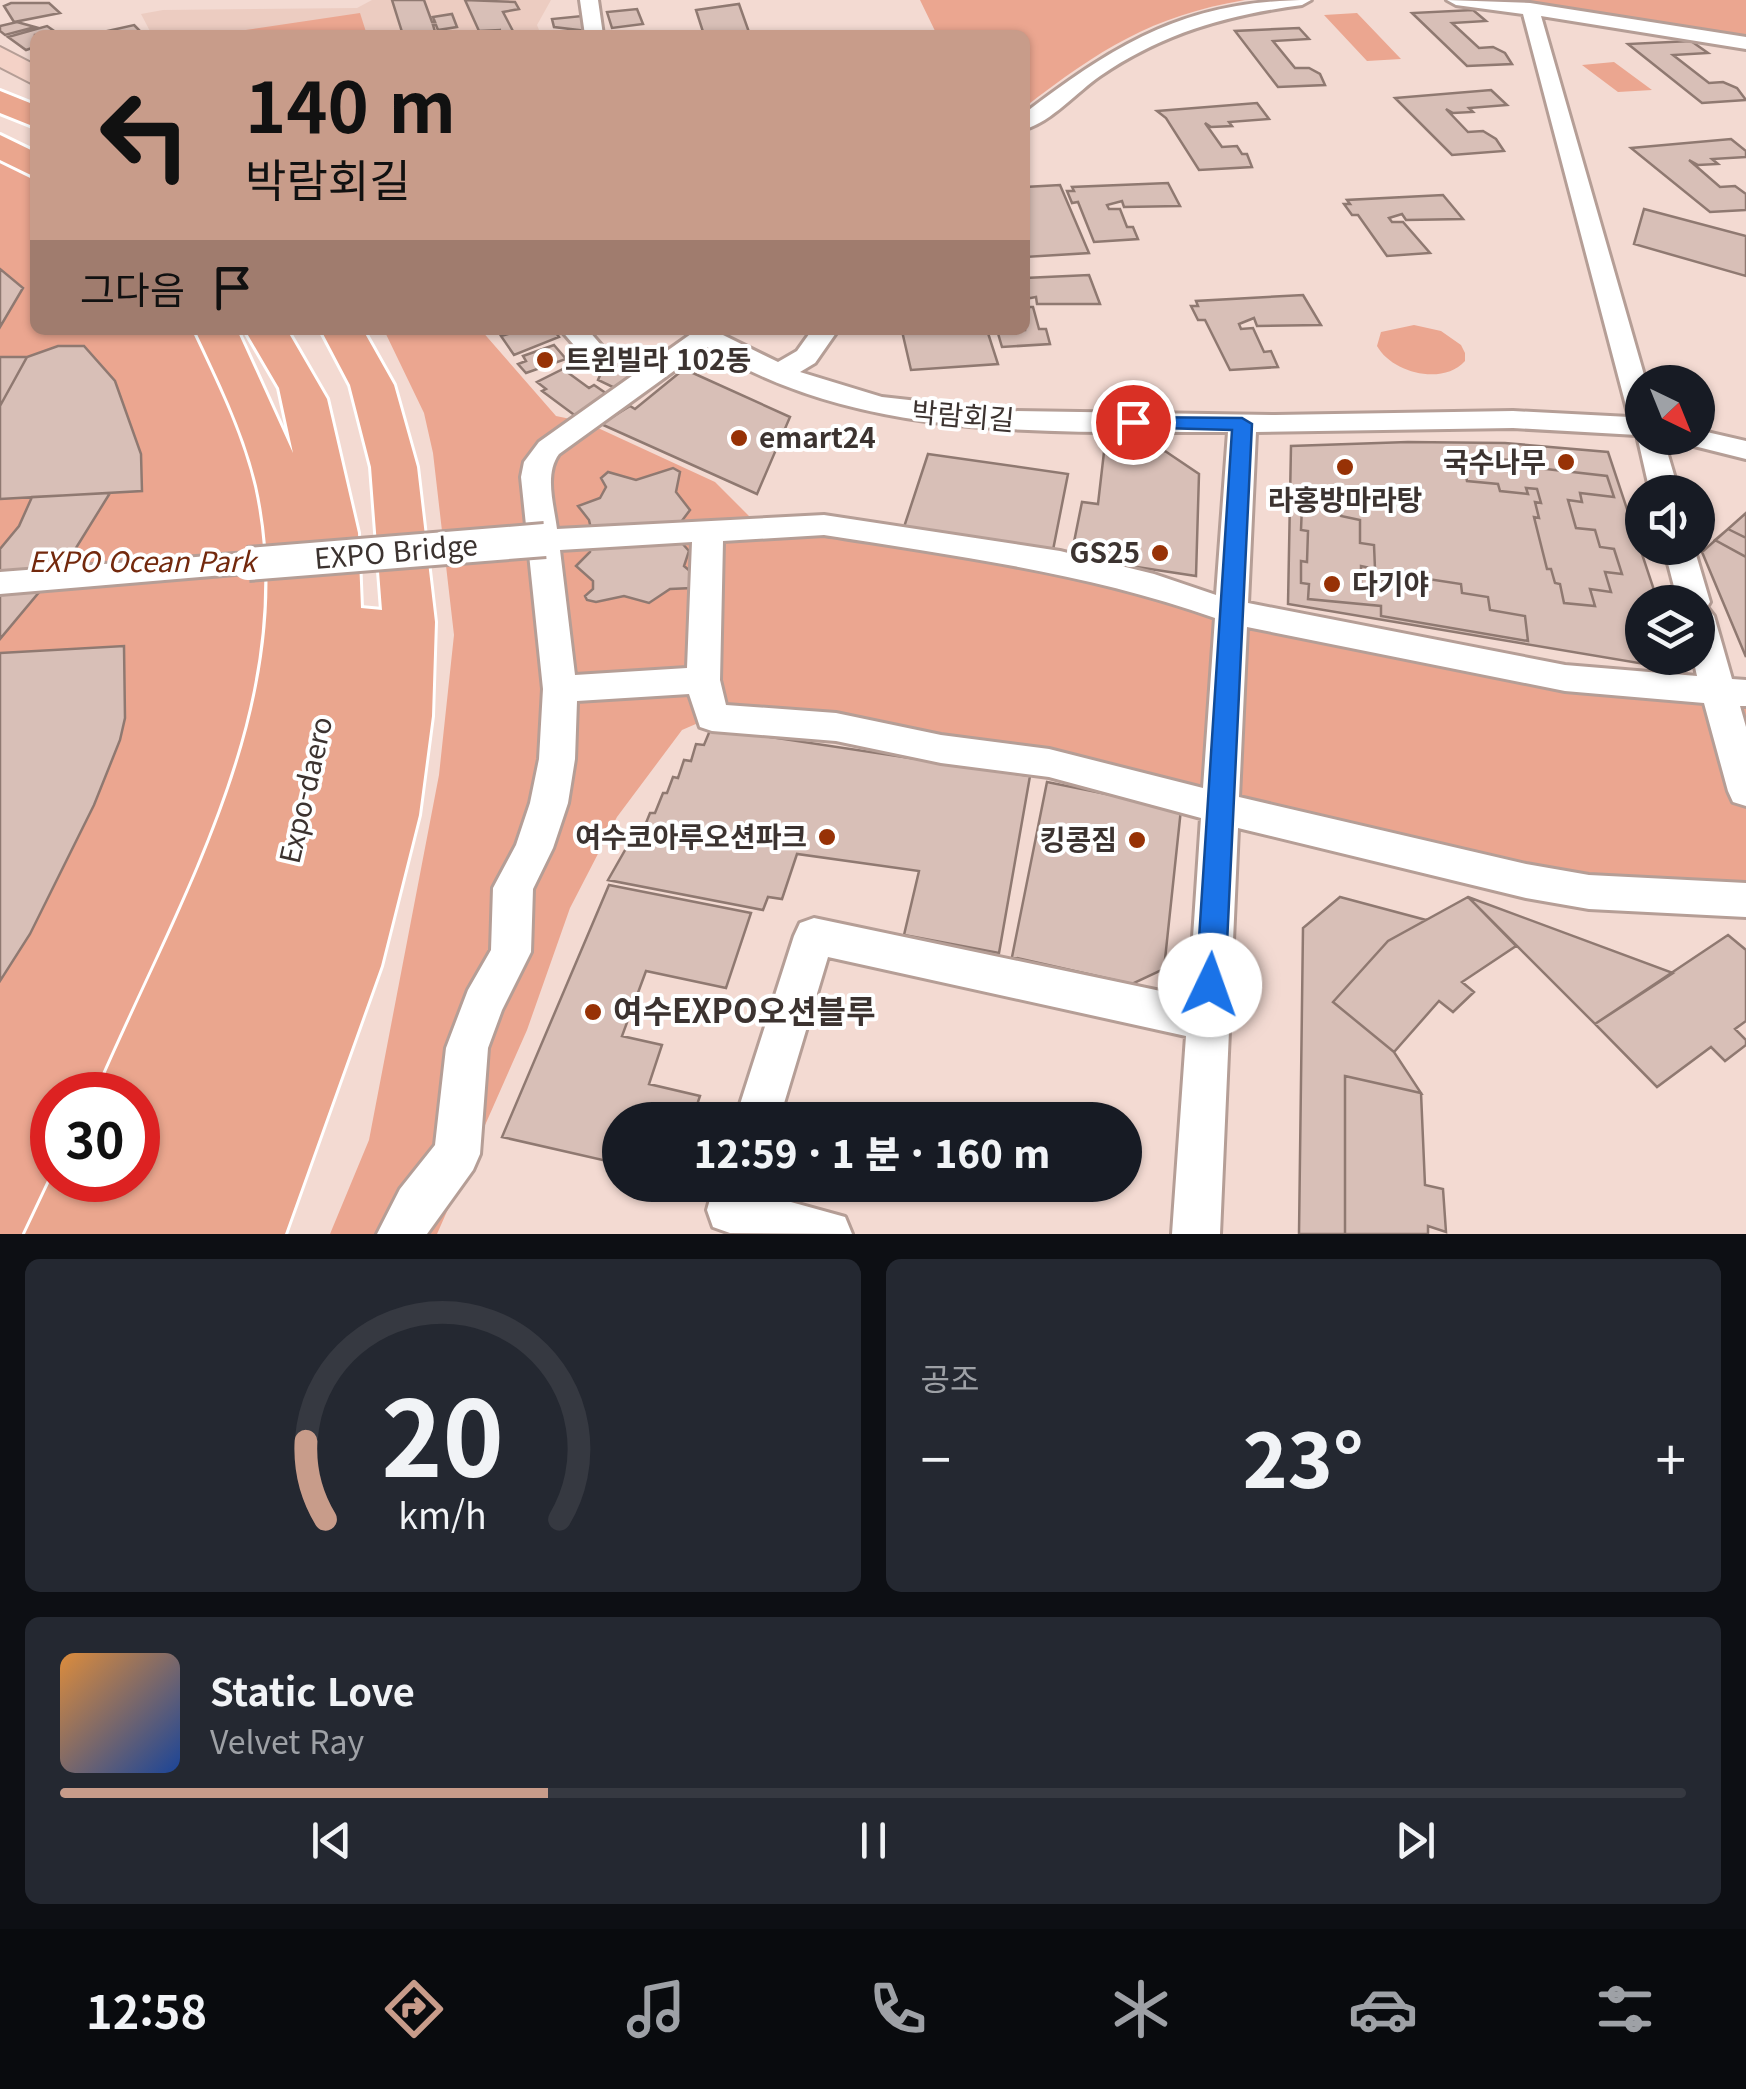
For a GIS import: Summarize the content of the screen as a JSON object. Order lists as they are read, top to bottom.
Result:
{
  "streets": {
    "main road": ["Expo-daero"],
    "street": ["박람회길", "EXPO Bridge"]
  },
  "parks": ["EXPO Ocean Park"],
  "places": [
    "트윈빌라 102동",
    "emart24",
    "국수나무",
    "라홍방마라탕",
    "GS25",
    "다기야",
    "여수코아루오션파크",
    "킹콩짐",
    "여수EXPO오션블루"
  ],
  "north": "bottom right",
  "page": {
    "turn": ["140 m", "박람회길"],
    "then": "그다음",
    "limit": "30",
    "trip": "12:59 · 1 분 · 160 m",
    "tile": "공조",
    "heat": ["−", "23°", "+"],
    "song": ["Static Love", "Velvet Ray"],
    "tabs": "12:58",
    "gauge": ["20", "km/h"]
  }
}
